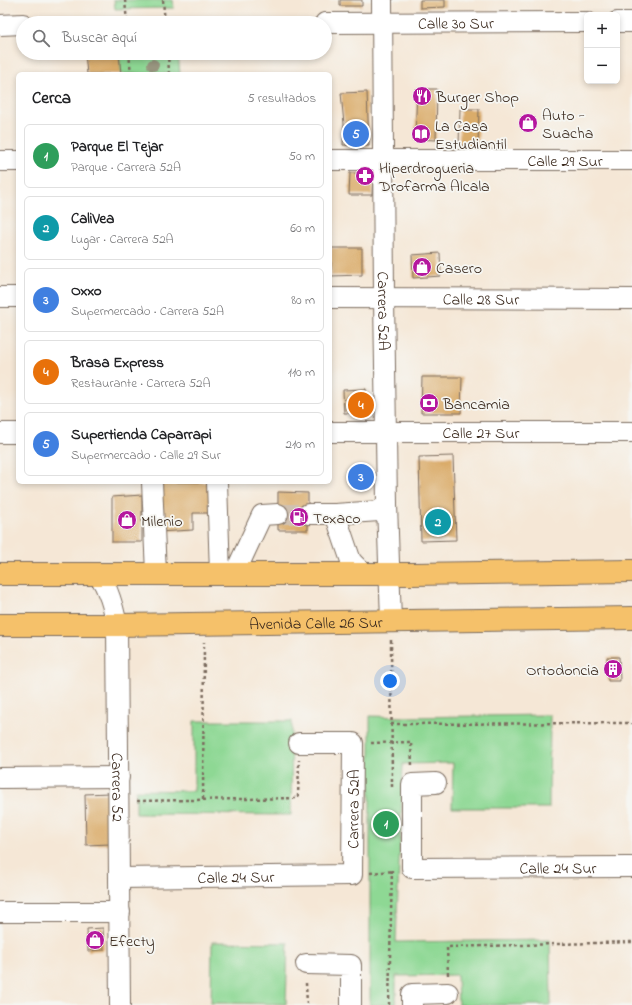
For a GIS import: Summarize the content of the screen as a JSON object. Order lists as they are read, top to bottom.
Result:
{
  "streets": {
    "main road": ["Avenida Calle 26 Sur"],
    "street": [
      "Calle 30 Sur",
      "Calle 29 Sur",
      "Calle 28 Sur",
      "Carrera 52A",
      "Calle 27 Sur",
      "Carrera 52",
      "Calle 24 Sur"
    ]
  },
  "crossings": [
    ["Calle 30 Sur", "Carrera 52A"],
    ["Calle 29 Sur", "Carrera 52A"],
    ["Calle 28 Sur", "Carrera 52A"],
    ["Carrera 52A", "Calle 27 Sur"],
    ["Carrera 52A", "Avenida Calle 26 Sur"],
    ["Carrera 52A", "Calle 24 Sur"],
    ["Avenida Calle 26 Sur", "Carrera 52"],
    ["Carrera 52", "Calle 24 Sur"]
  ],
  "places": {
    "restaurant": ["Burger Shop"],
    "shop": [
      "Auto - Suacha",
      "Casero",
      "Milenio",
      "Efecty"
    ],
    "library": ["La Casa Estudiantil"],
    "pharmacy": ["Hiperdrogueria Drofarma Alcala"],
    "bank": ["Bancamia"],
    "fuel station": ["Texaco"],
    "building": ["Ortodoncia"]
  },
  "page": {
    "map_buttons": ["+", "−"],
    "search": "Buscar aquí",
    "heading": ["Cerca", "5 resultados"],
    "pins": [
      "5",
      "4",
      "3",
      "2",
      "1"
    ],
    "list": [
      {
        "mark": "1",
        "name": "Parque El Tejar",
        "note": "Parque · Carrera 52A",
        "value": "50 m"
      },
      {
        "mark": "2",
        "name": "CaliVea",
        "note": "Lugar · Carrera 52A",
        "value": "60 m"
      },
      {
        "mark": "3",
        "name": "Oxxo",
        "note": "Supermercado · Carrera 52A",
        "value": "80 m"
      },
      {
        "mark": "4",
        "name": "Brasa Express",
        "note": "Restaurante · Carrera 52A",
        "value": "110 m"
      },
      {
        "mark": "5",
        "name": "Supertienda Caparrapi",
        "note": "Supermercado · Calle 29 Sur",
        "value": "210 m"
      }
    ]
  }
}
